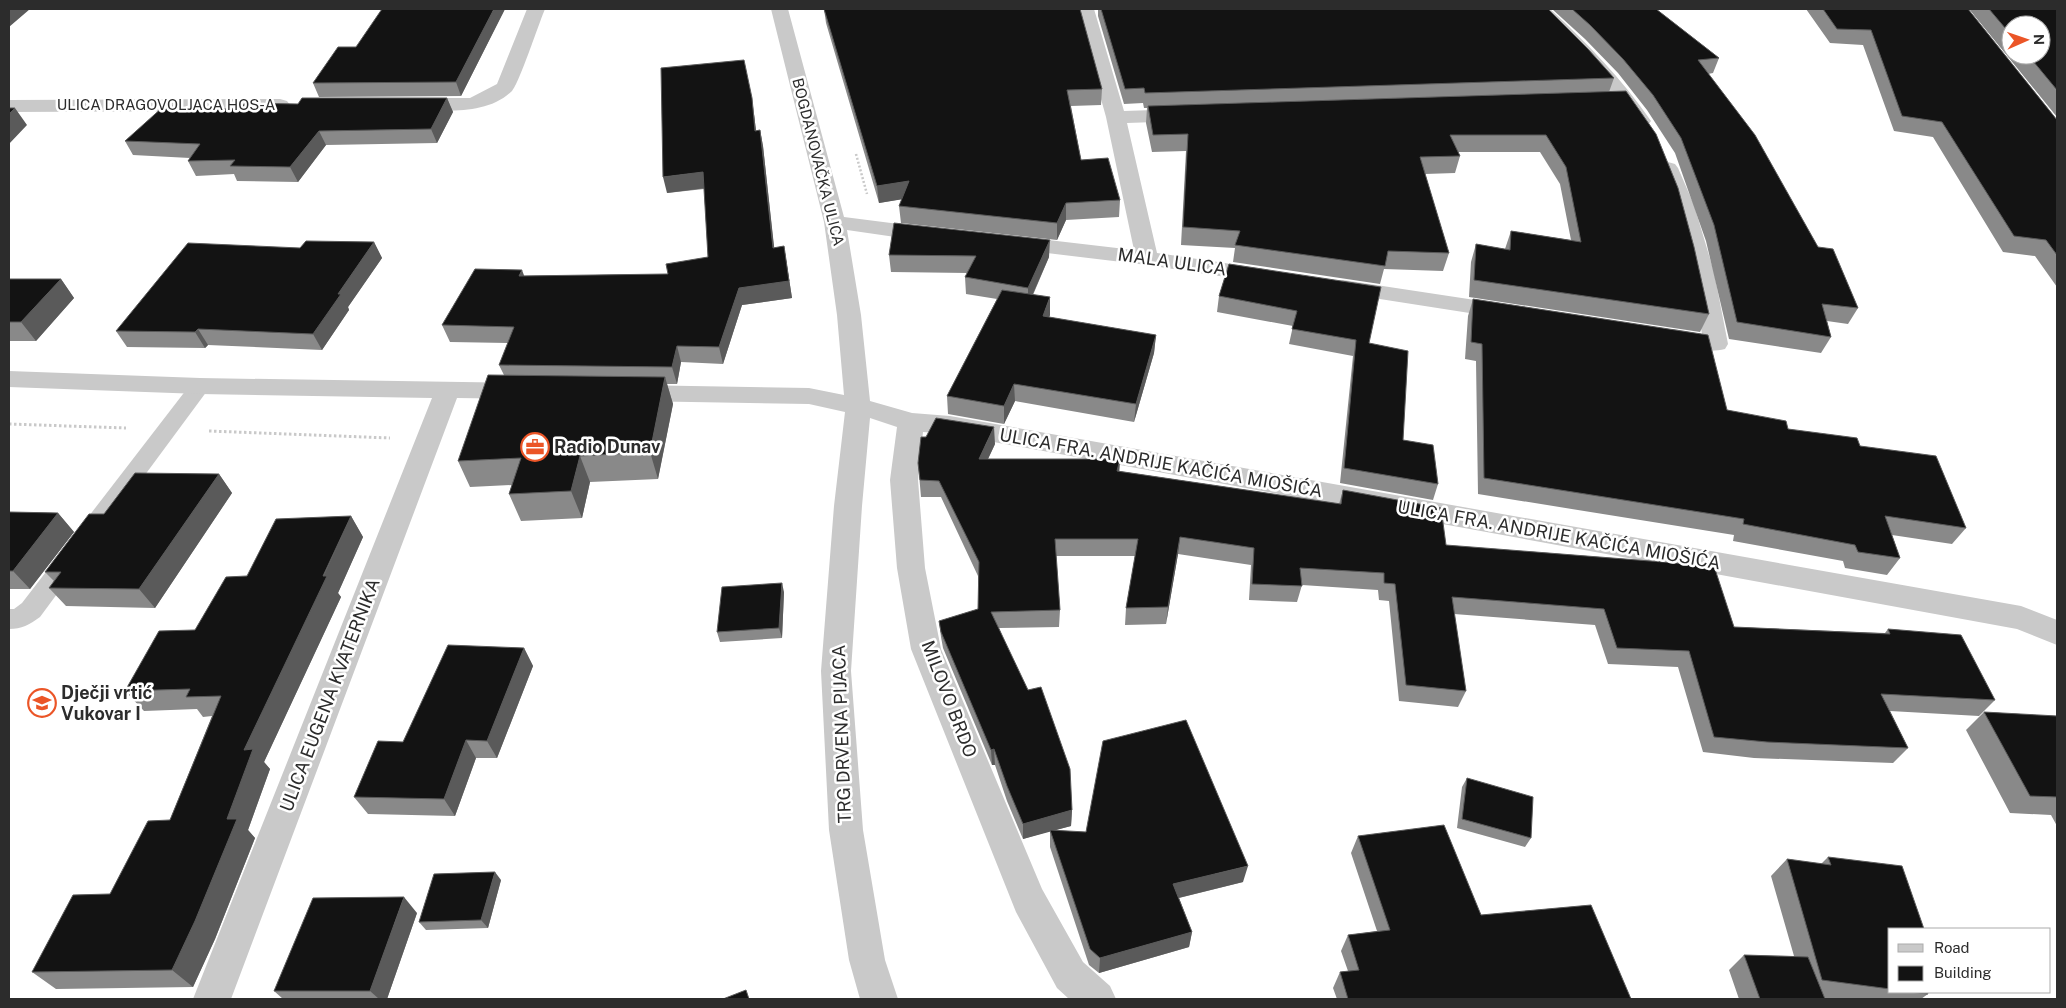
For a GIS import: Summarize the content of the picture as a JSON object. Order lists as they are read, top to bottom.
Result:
{
  "streets": {
    "street": [
      "ULICA DRAGOVOLJACA HOS-A",
      "BOGDANOVAČKA ULICA",
      "MALA ULICA",
      "ULICA FRA. ANDRIJE KAČIĆA MIOŠIĆA",
      "ULICA EUGENA KVATERNIKA",
      "MILOVO BRDO",
      "TRG DRVENA PIJACA"
    ]
  },
  "crossings": [
    ["BOGDANOVAČKA ULICA", "TRG DRVENA PIJACA"],
    ["ULICA FRA. ANDRIJE KAČIĆA MIOŠIĆA", "MILOVO BRDO"]
  ],
  "places": {
    "office": ["Radio Dunav"],
    "school or university": ["Dječji vrtić Vukovar I"]
  },
  "legend": ["Road", "Building"],
  "north": "right"
}
